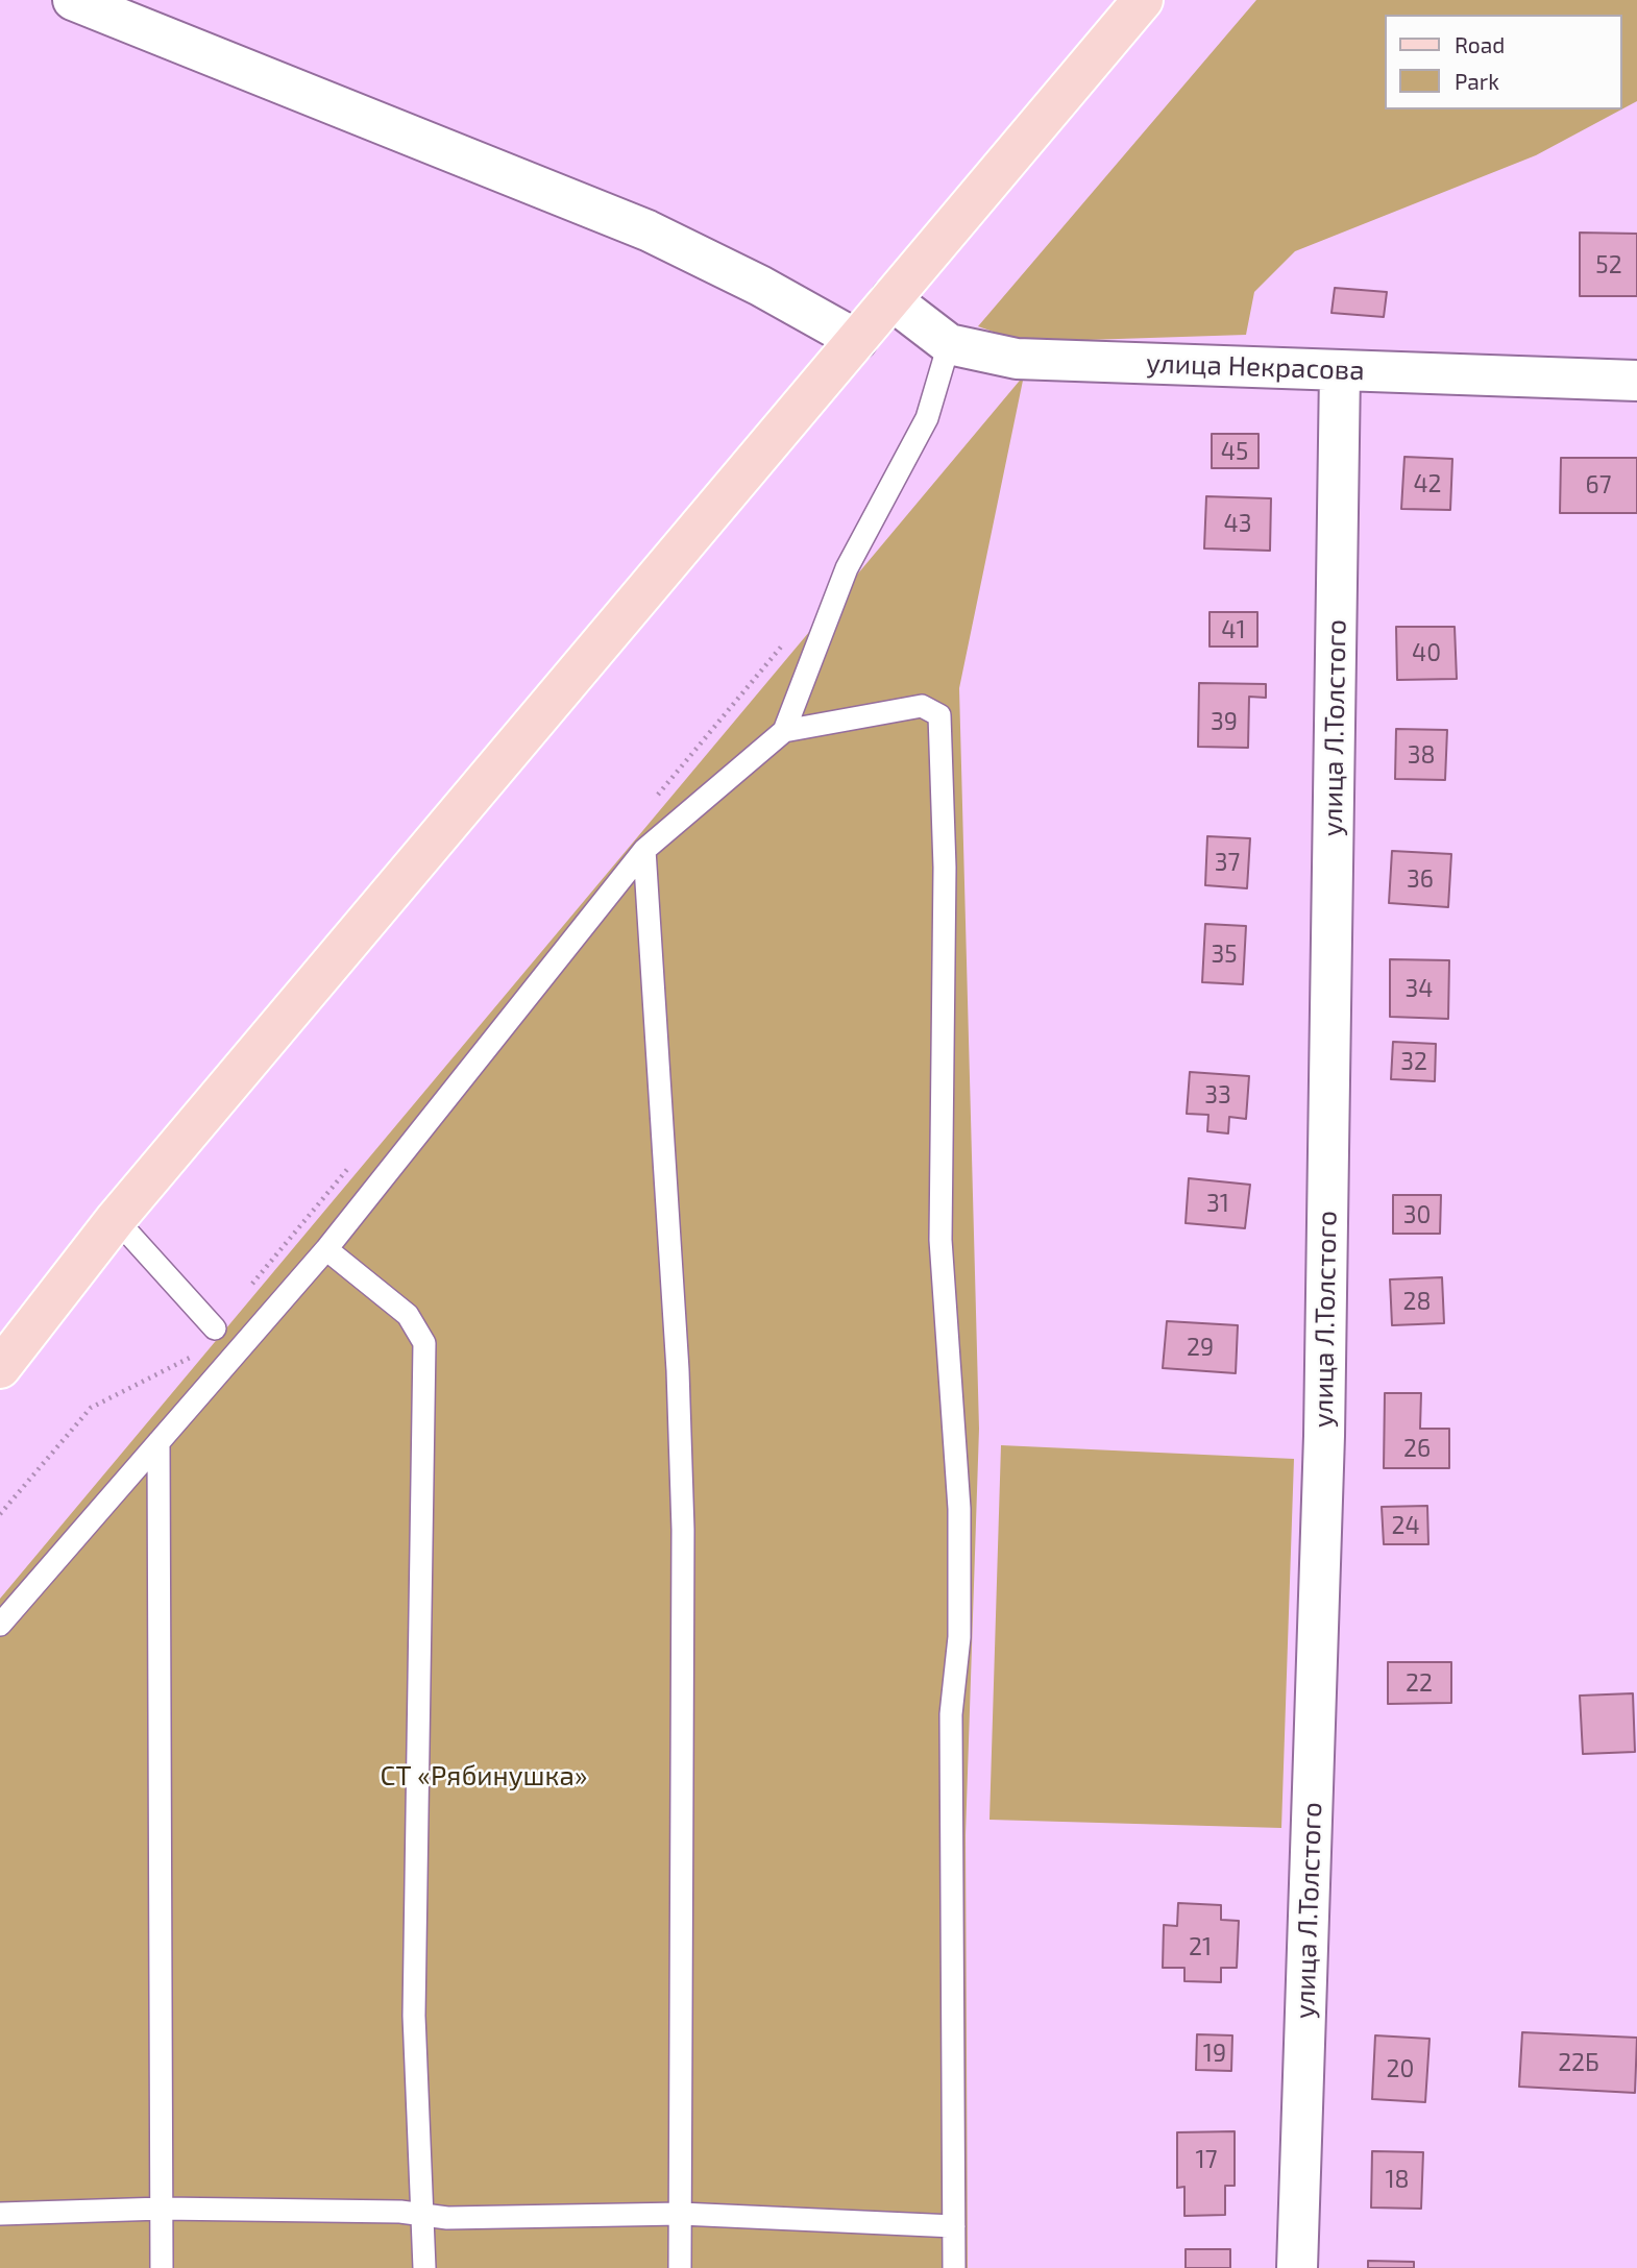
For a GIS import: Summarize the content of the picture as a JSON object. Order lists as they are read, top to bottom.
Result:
{
  "streets": {
    "street": ["улица Некрасова", "улица Л.Толстого"]
  },
  "crossings": [
    ["улица Некрасова", "улица Л.Толстого"]
  ],
  "parks": ["СТ «Рябинушка»"],
  "house_numbers": [
    "52",
    "45",
    "42",
    "67",
    "43",
    "41",
    "40",
    "39",
    "38",
    "37",
    "36",
    "35",
    "34",
    "32",
    "33",
    "31",
    "30",
    "28",
    "29",
    "26",
    "24",
    "22",
    "21",
    "19",
    "22Б",
    "20",
    "17",
    "18"
  ],
  "legend": ["Road", "Park"]
}
